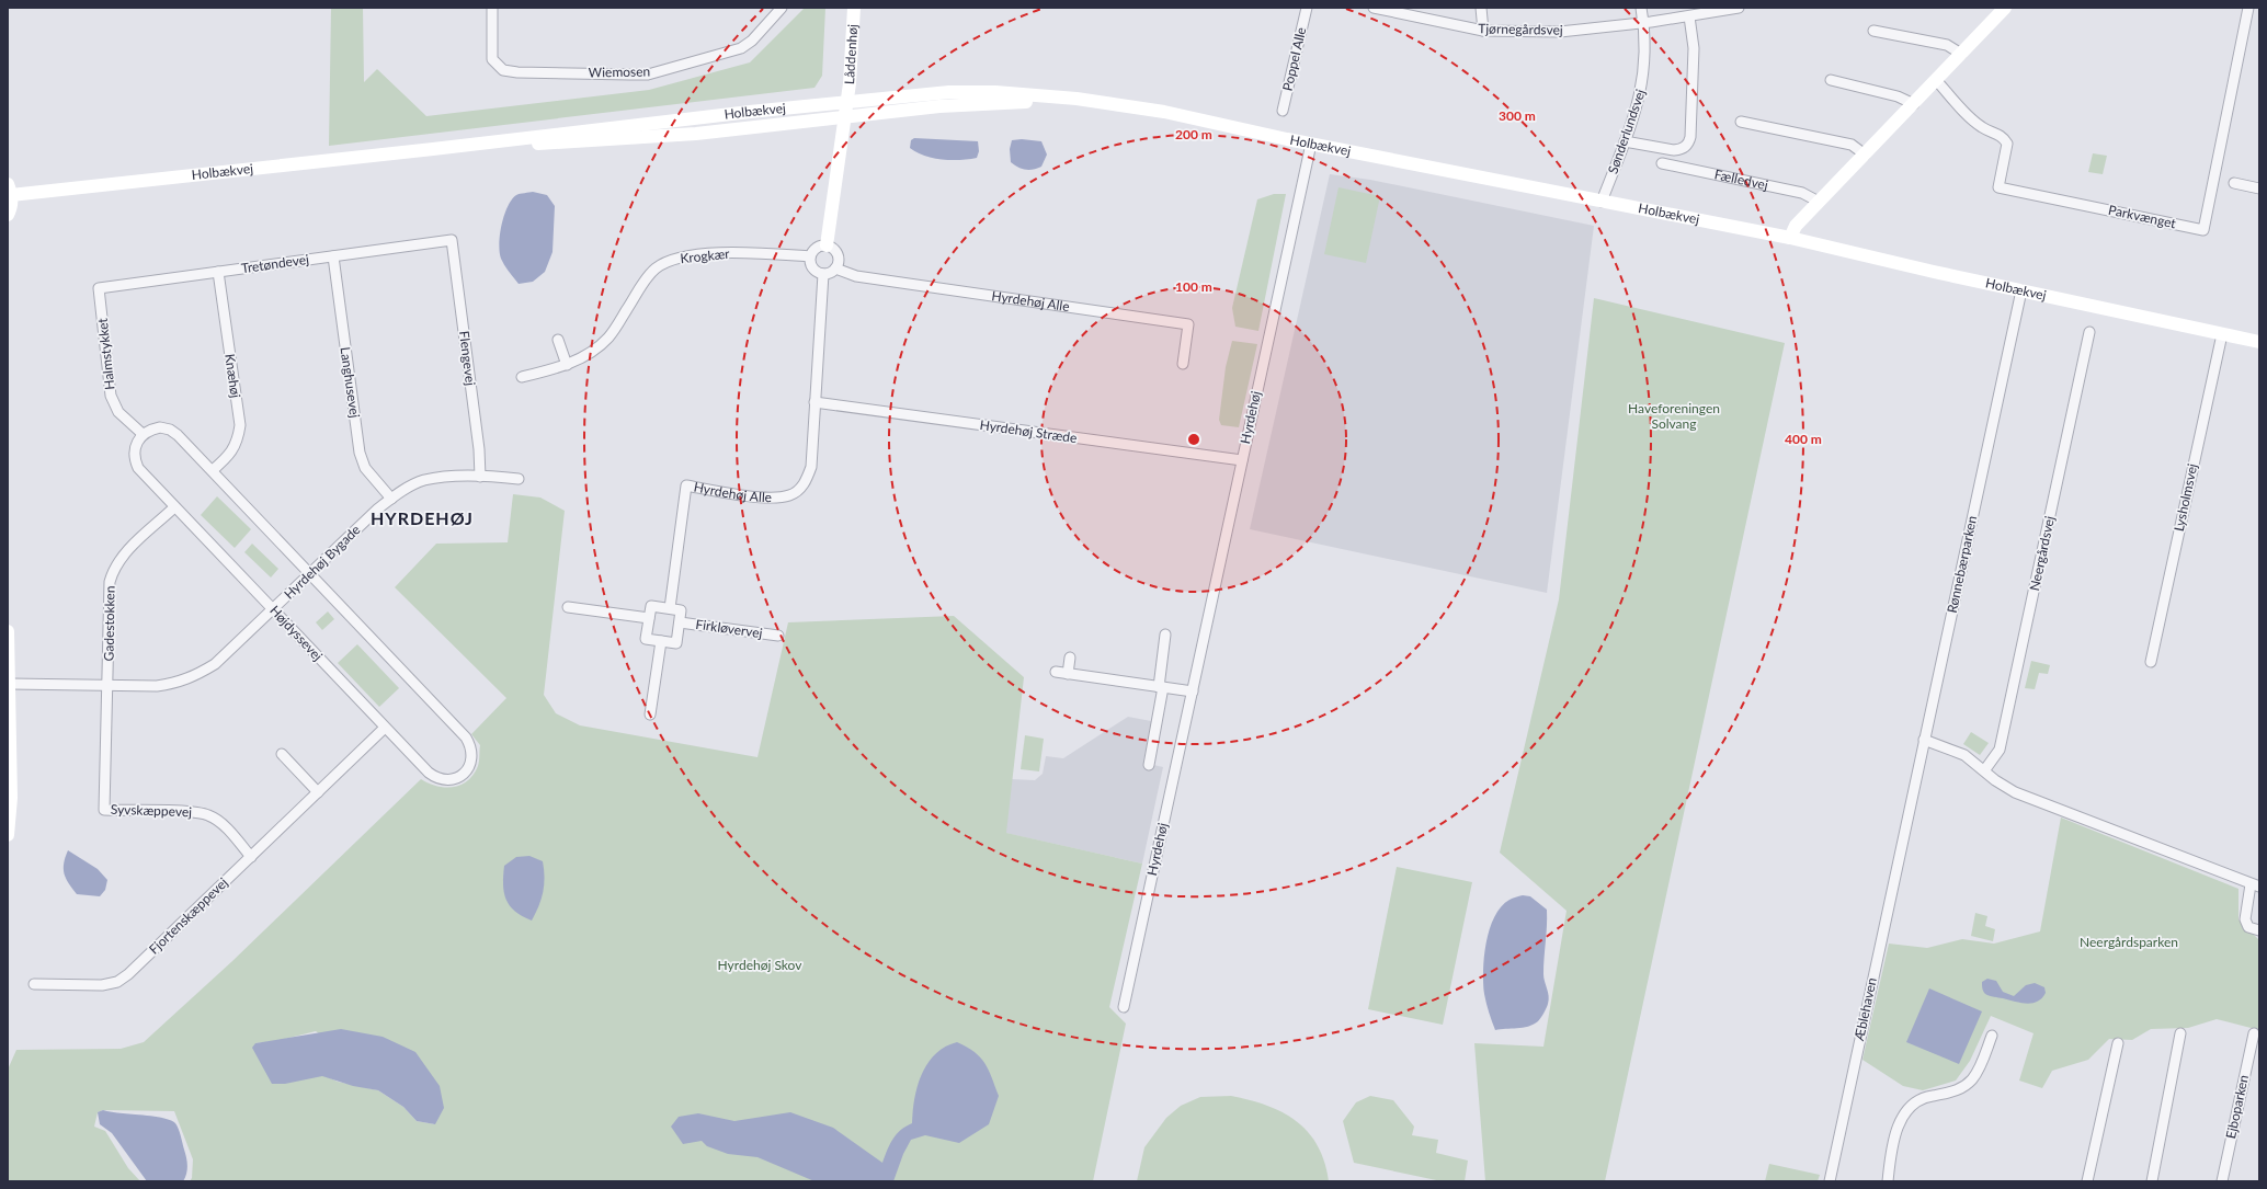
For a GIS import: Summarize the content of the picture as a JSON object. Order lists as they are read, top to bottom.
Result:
{
  "streets": {
    "street": [
      "Tjørnegårdsvej",
      "Låddenhøj",
      "Poppel Alle",
      "Wiemosen",
      "Holbækvej",
      "Sønderlundsvej",
      "Fælledvej",
      "Parkvænget",
      "Krogkær",
      "Tretøndevej",
      "Hyrdehøj Alle",
      "Halmstykket",
      "Flengevej",
      "Knæhøj",
      "Langhusevej",
      "Hyrdehøj",
      "Hyrdehøj Stræde",
      "Lysholmsvej",
      "Neergårdsvej",
      "Hyrdehøj Bygade",
      "Rønnebærparken",
      "Gadestokken",
      "Firkløvervej",
      "Højdyssevej",
      "Syvskæppevej",
      "Fjortenskæppevej",
      "Æblehaven",
      "Ejboparken"
    ]
  },
  "crossings": [
    ["Tjørnegårdsvej", "Sønderlundsvej"],
    ["Låddenhøj", "Holbækvej"],
    ["Holbækvej", "Sønderlundsvej"],
    ["Holbækvej", "Hyrdehøj"],
    ["Holbækvej", "Lysholmsvej"],
    ["Holbækvej", "Rønnebærparken"],
    ["Krogkær", "Hyrdehøj Alle"],
    ["Tretøndevej", "Halmstykket"],
    ["Tretøndevej", "Flengevej"],
    ["Tretøndevej", "Knæhøj"],
    ["Tretøndevej", "Langhusevej"],
    ["Hyrdehøj Alle", "Hyrdehøj Stræde"],
    ["Hyrdehøj Alle", "Firkløvervej"],
    ["Halmstykket", "Højdyssevej"],
    ["Flengevej", "Hyrdehøj Bygade"],
    ["Knæhøj", "Højdyssevej"],
    ["Langhusevej", "Hyrdehøj Bygade"],
    ["Hyrdehøj", "Hyrdehøj Stræde"],
    ["Hyrdehøj Bygade", "Gadestokken"],
    ["Hyrdehøj Bygade", "Højdyssevej"],
    ["Hyrdehøj Bygade", "Syvskæppevej"],
    ["Rønnebærparken", "Æblehaven"],
    ["Gadestokken", "Højdyssevej"],
    ["Gadestokken", "Syvskæppevej"],
    ["Højdyssevej", "Fjortenskæppevej"],
    ["Syvskæppevej", "Fjortenskæppevej"]
  ],
  "districts": ["HYRDEHØJ"],
  "parks": ["Haveforeningen Solvang", "Neergårdsparken", "Hyrdehøj Skov"],
  "rings": [
    "300 m",
    "200 m",
    "100 m",
    "400 m"
  ]
}
